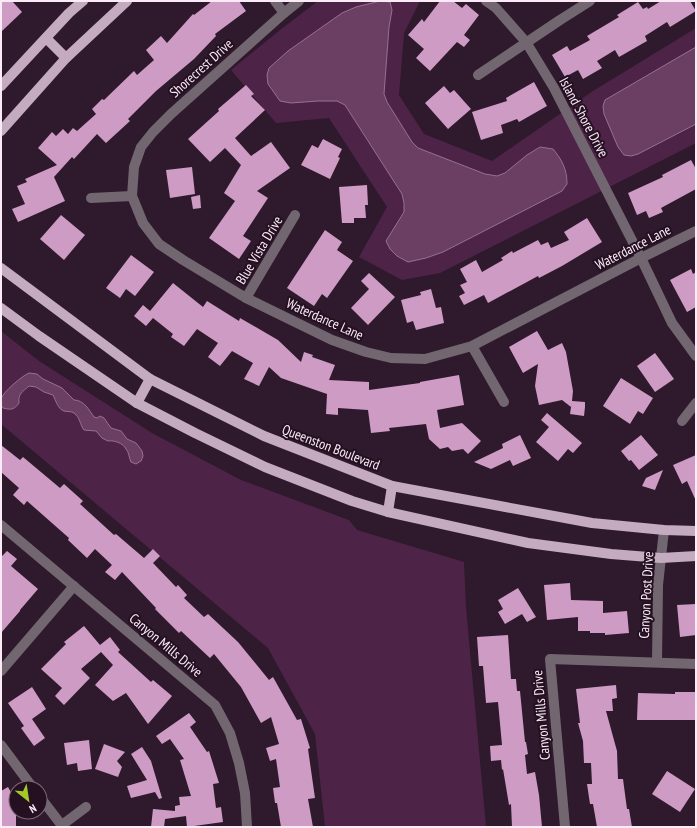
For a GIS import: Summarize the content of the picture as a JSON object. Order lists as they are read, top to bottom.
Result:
{
  "streets": {
    "main road": ["Queenston Boulevard"],
    "street": [
      "Shorecrest Drive",
      "Island Shore Drive",
      "Waterdance Lane",
      "Blue Vista Drive",
      "Canyon Post Drive",
      "Canyon Mills Drive"
    ]
  },
  "crossings": [
    ["Shorecrest Drive", "Waterdance Lane"],
    ["Island Shore Drive", "Waterdance Lane"],
    ["Waterdance Lane", "Blue Vista Drive"],
    ["Queenston Boulevard", "Canyon Post Drive"],
    ["Canyon Post Drive", "Canyon Mills Drive"]
  ],
  "north": "bottom right"
}
